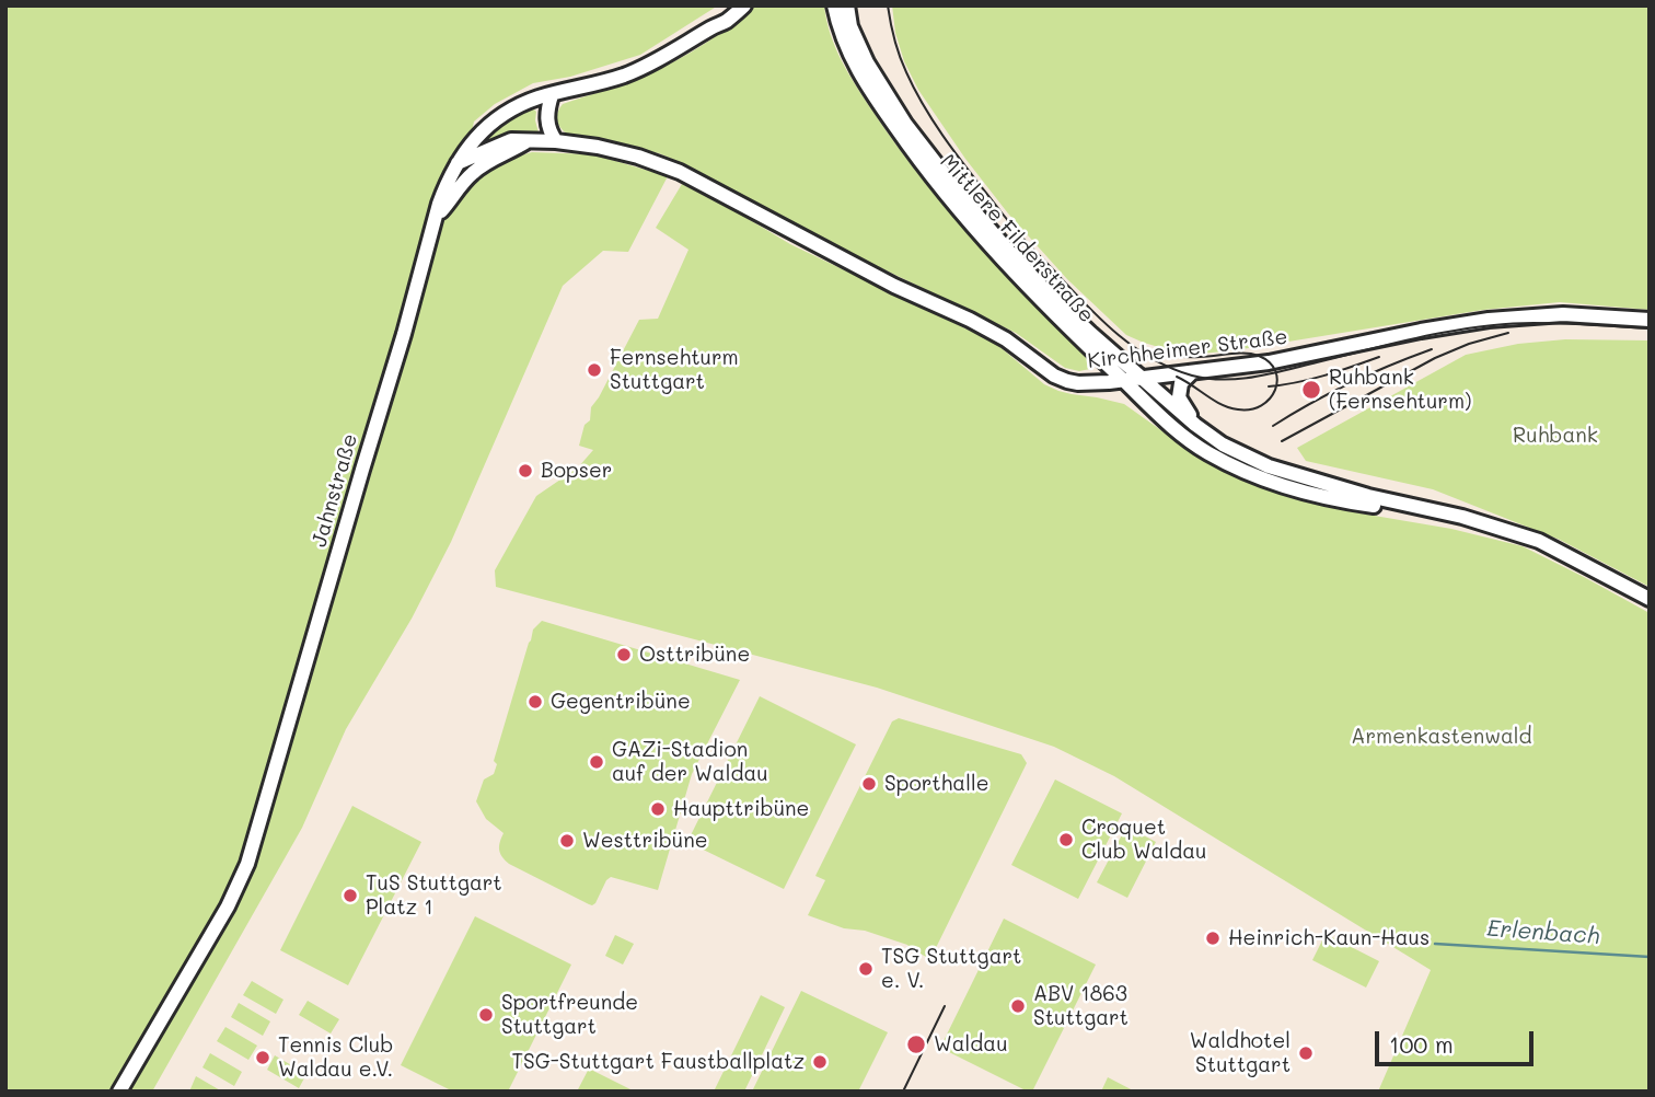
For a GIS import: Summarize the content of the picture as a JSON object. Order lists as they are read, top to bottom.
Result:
{
  "streets": {
    "main road": ["Mittlere Filderstraße", "Kirchheimer Straße", "Jahnstraße"]
  },
  "crossings": [
    ["Mittlere Filderstraße", "Kirchheimer Straße"],
    ["Kirchheimer Straße", "Jahnstraße"]
  ],
  "water": ["Erlenbach"],
  "parks": ["Ruhbank", "Armenkastenwald"],
  "places": [
    "Fernsehturm Stuttgart",
    "Ruhbank (Fernsehturm)",
    "Bopser",
    "Osttribüne",
    "Gegentribüne",
    "GAZi-Stadion auf der Waldau",
    "Sporthalle",
    "Haupttribüne",
    "Croquet Club Waldau",
    "Westtribüne",
    "TuS Stuttgart Platz 1",
    "Heinrich-Kaun-Haus",
    "TSG Stuttgart e. V.",
    "ABV 1863 Stuttgart",
    "Sportfreunde Stuttgart",
    "Waldau",
    "Waldhotel Stuttgart",
    "Tennis Club Waldau e.V.",
    "TSG-Stuttgart Faustballplatz"
  ],
  "scale_bar": "100 m"
}
